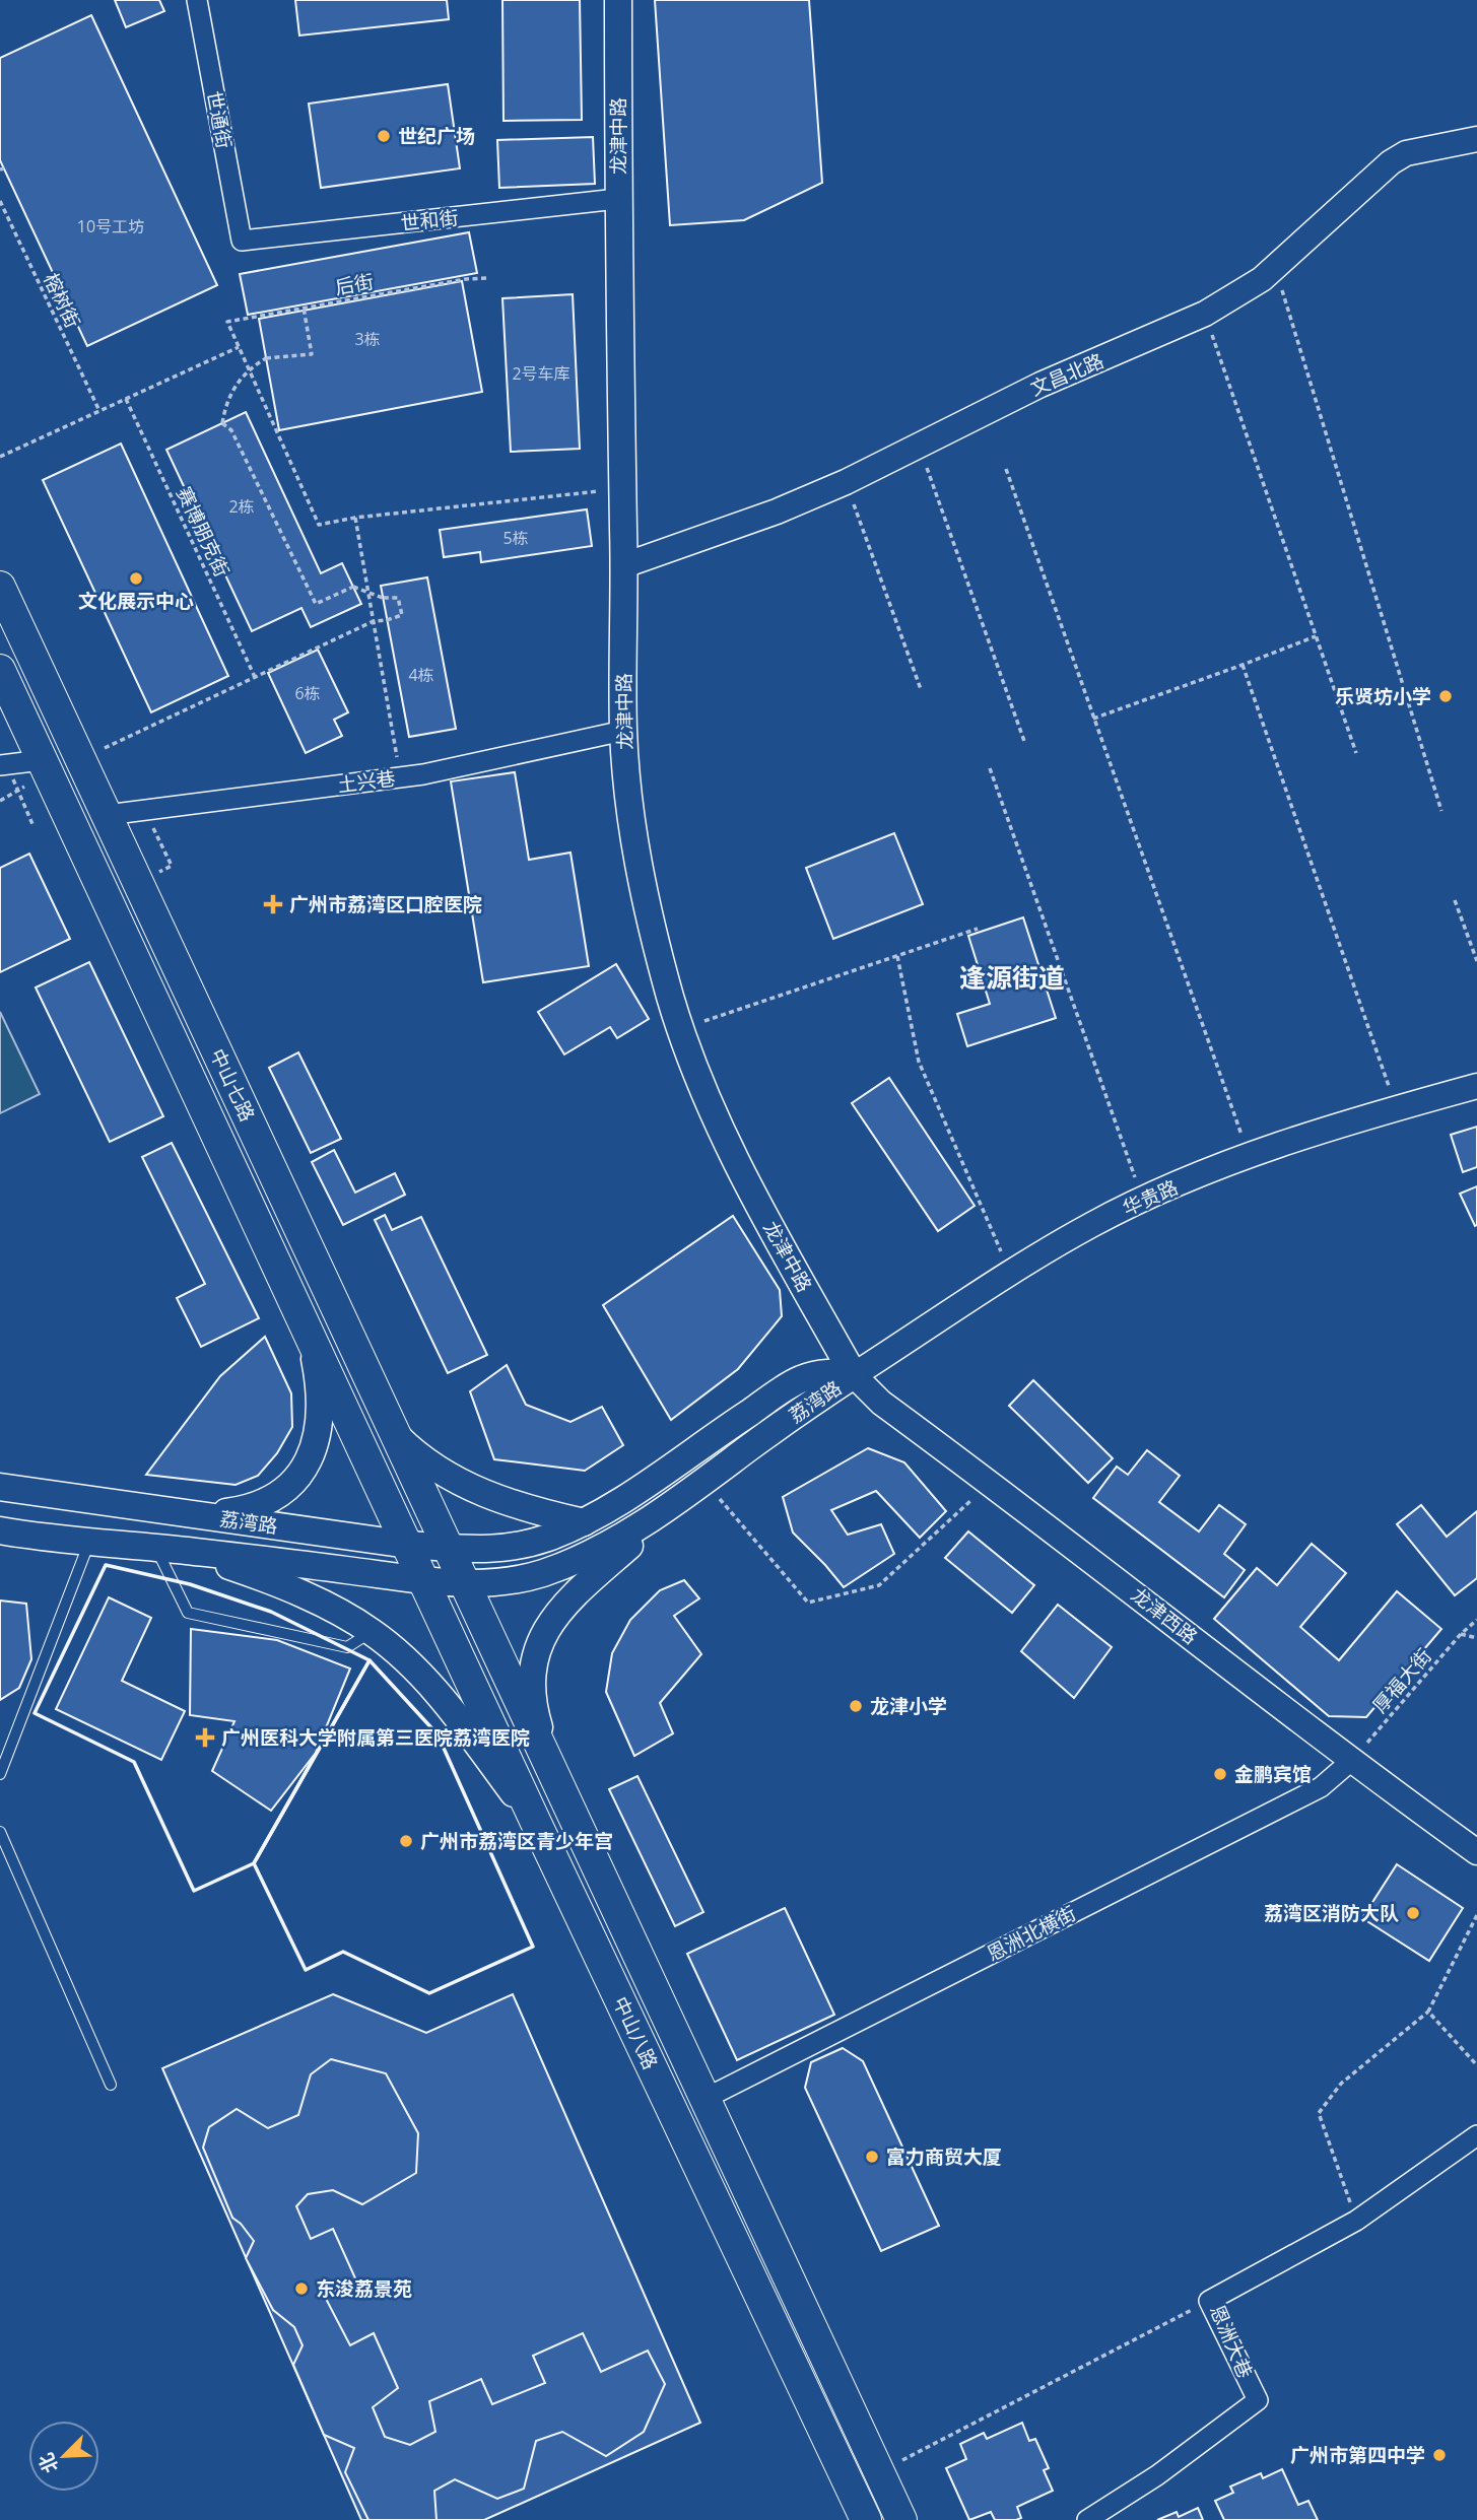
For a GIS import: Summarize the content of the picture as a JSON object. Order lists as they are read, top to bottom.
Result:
{
  "streets": {
    "main road": [
      "龙津中路",
      "中山七路",
      "荔湾路",
      "中山八路"
    ],
    "street": [
      "世通街",
      "世和街",
      "文昌北路",
      "土兴巷",
      "华贵路",
      "龙津西路",
      "恩洲北横街",
      "恩洲大巷"
    ],
    "path": [
      "后街",
      "榕树街",
      "赛博朋克街",
      "厚福大街"
    ]
  },
  "crossings": [
    ["世通街", "世和街"],
    ["龙津中路", "世和街"],
    ["龙津中路", "文昌北路"],
    ["龙津中路", "土兴巷"],
    ["龙津中路", "华贵路"],
    ["龙津中路", "荔湾路"],
    ["龙津中路", "龙津西路"],
    ["土兴巷", "中山七路"],
    ["中山七路", "荔湾路"],
    ["中山七路", "中山八路"],
    ["华贵路", "荔湾路"],
    ["华贵路", "龙津西路"],
    ["荔湾路", "龙津西路"],
    ["荔湾路", "中山八路"],
    ["龙津西路", "厚福大街"],
    ["龙津西路", "恩洲北横街"],
    ["厚福大街", "恩洲北横街"],
    ["恩洲北横街", "中山八路"]
  ],
  "districts": ["逢源街道"],
  "places": {
    "other": [
      "世纪广场",
      "文化展示中心",
      "乐贤坊小学",
      "龙津小学",
      "金鹏宾馆",
      "广州市荔湾区青少年宫",
      "荔湾区消防大队",
      "富力商贸大厦",
      "东浚荔景苑",
      "广州市第四中学"
    ],
    "health": ["广州市荔湾区口腔医院", "广州医科大学附属第三医院荔湾医院"]
  },
  "house_numbers": [
    "10号工坊",
    "3栋",
    "2号车库",
    "2栋",
    "5栋",
    "4栋",
    "6栋"
  ],
  "north": "bottom left"
}
